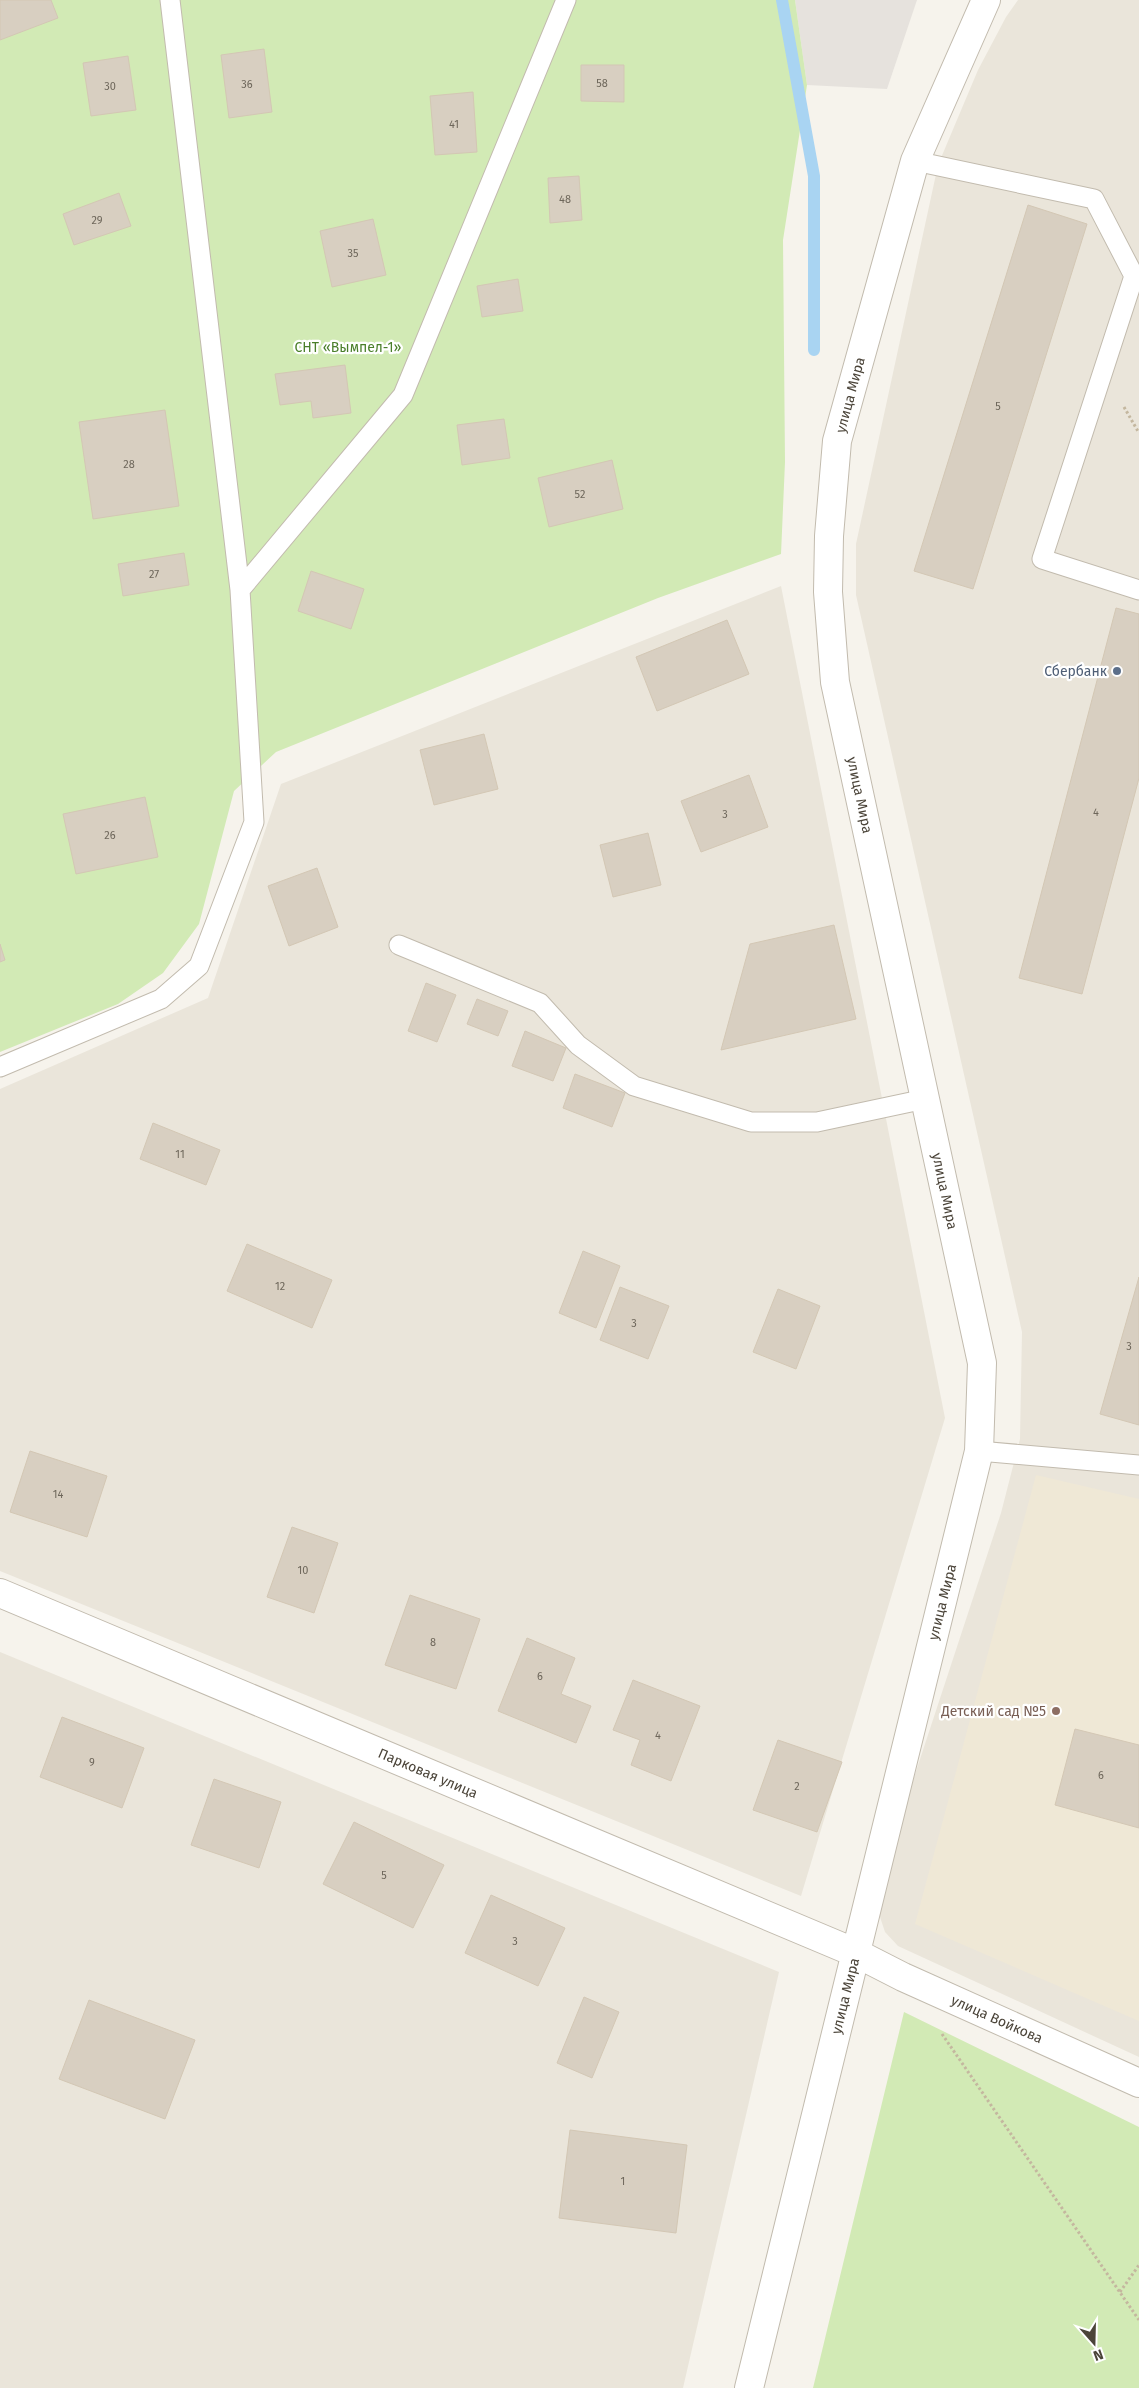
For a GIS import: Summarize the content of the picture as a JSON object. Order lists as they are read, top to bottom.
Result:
{
  "streets": {
    "street": ["улица Мира", "Парковая улица", "улица Войкова"]
  },
  "crossings": [
    ["улица Мира", "Парковая улица"],
    ["улица Мира", "улица Войкова"],
    ["Парковая улица", "улица Войкова"]
  ],
  "parks": ["СНТ «Вымпел-1»"],
  "places": ["Сбербанк", "Детский сад №5"],
  "house_numbers": [
    "58",
    "36",
    "30",
    "41",
    "48",
    "29",
    "35",
    "5",
    "28",
    "52",
    "27",
    "4",
    "3",
    "26",
    "11",
    "12",
    "3",
    "3",
    "14",
    "10",
    "8",
    "6",
    "4",
    "9",
    "6",
    "2",
    "5",
    "3",
    "1"
  ],
  "north": "bottom"
}
